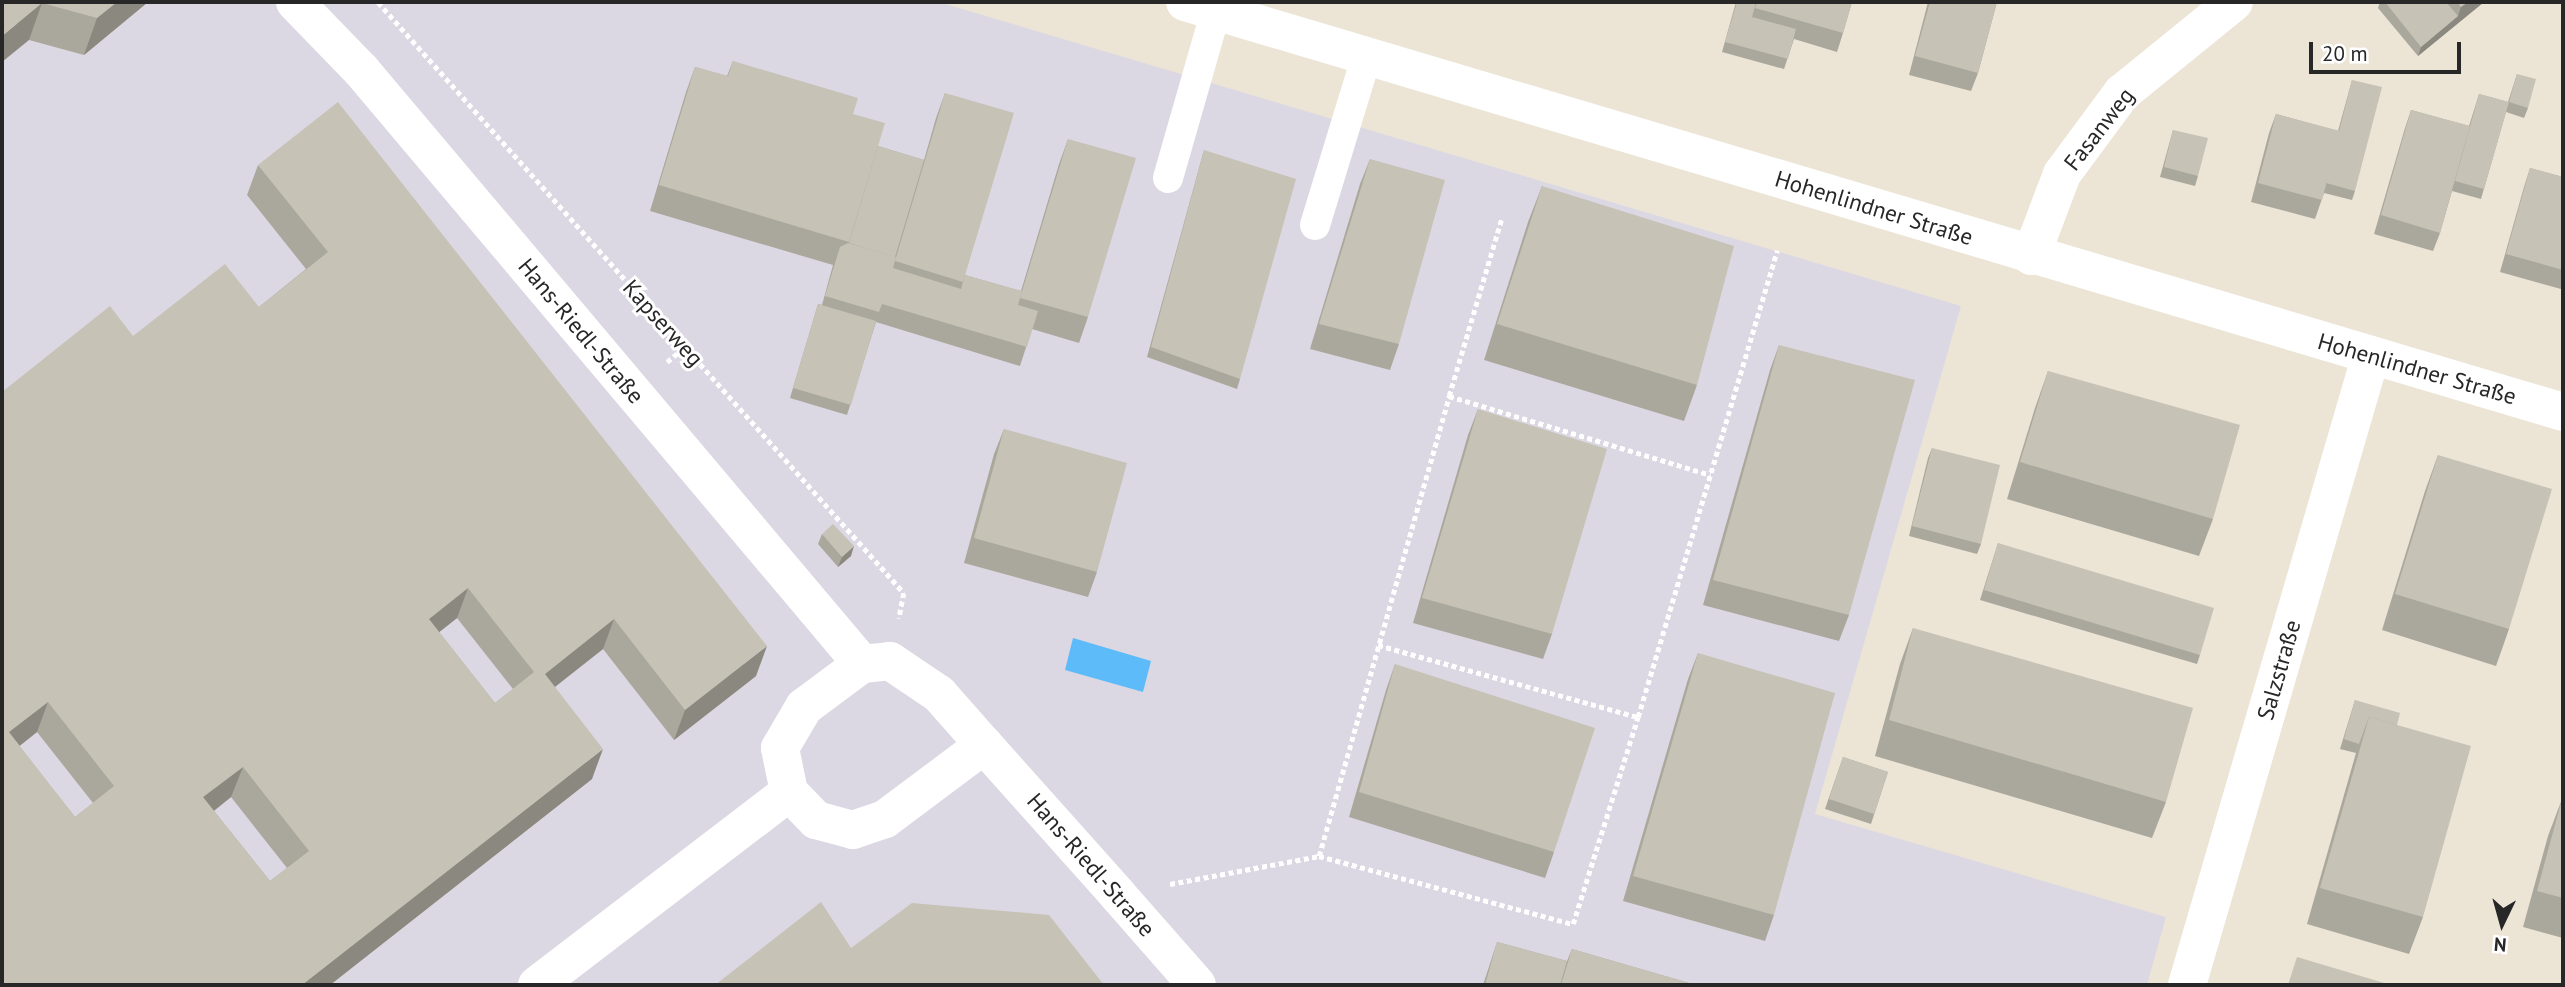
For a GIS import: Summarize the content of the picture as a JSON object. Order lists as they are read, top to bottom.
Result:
{
  "streets": {
    "street": [
      "Fasanweg",
      "Hohenlindner Straße",
      "Hans-Riedl-Straße",
      "Salzstraße"
    ],
    "path": ["Kapserweg"]
  },
  "crossings": [
    ["Fasanweg", "Hohenlindner Straße"],
    ["Hohenlindner Straße", "Salzstraße"],
    ["Kapserweg", "Hans-Riedl-Straße"]
  ],
  "scale_bar": "20 m",
  "north": "bottom"
}
